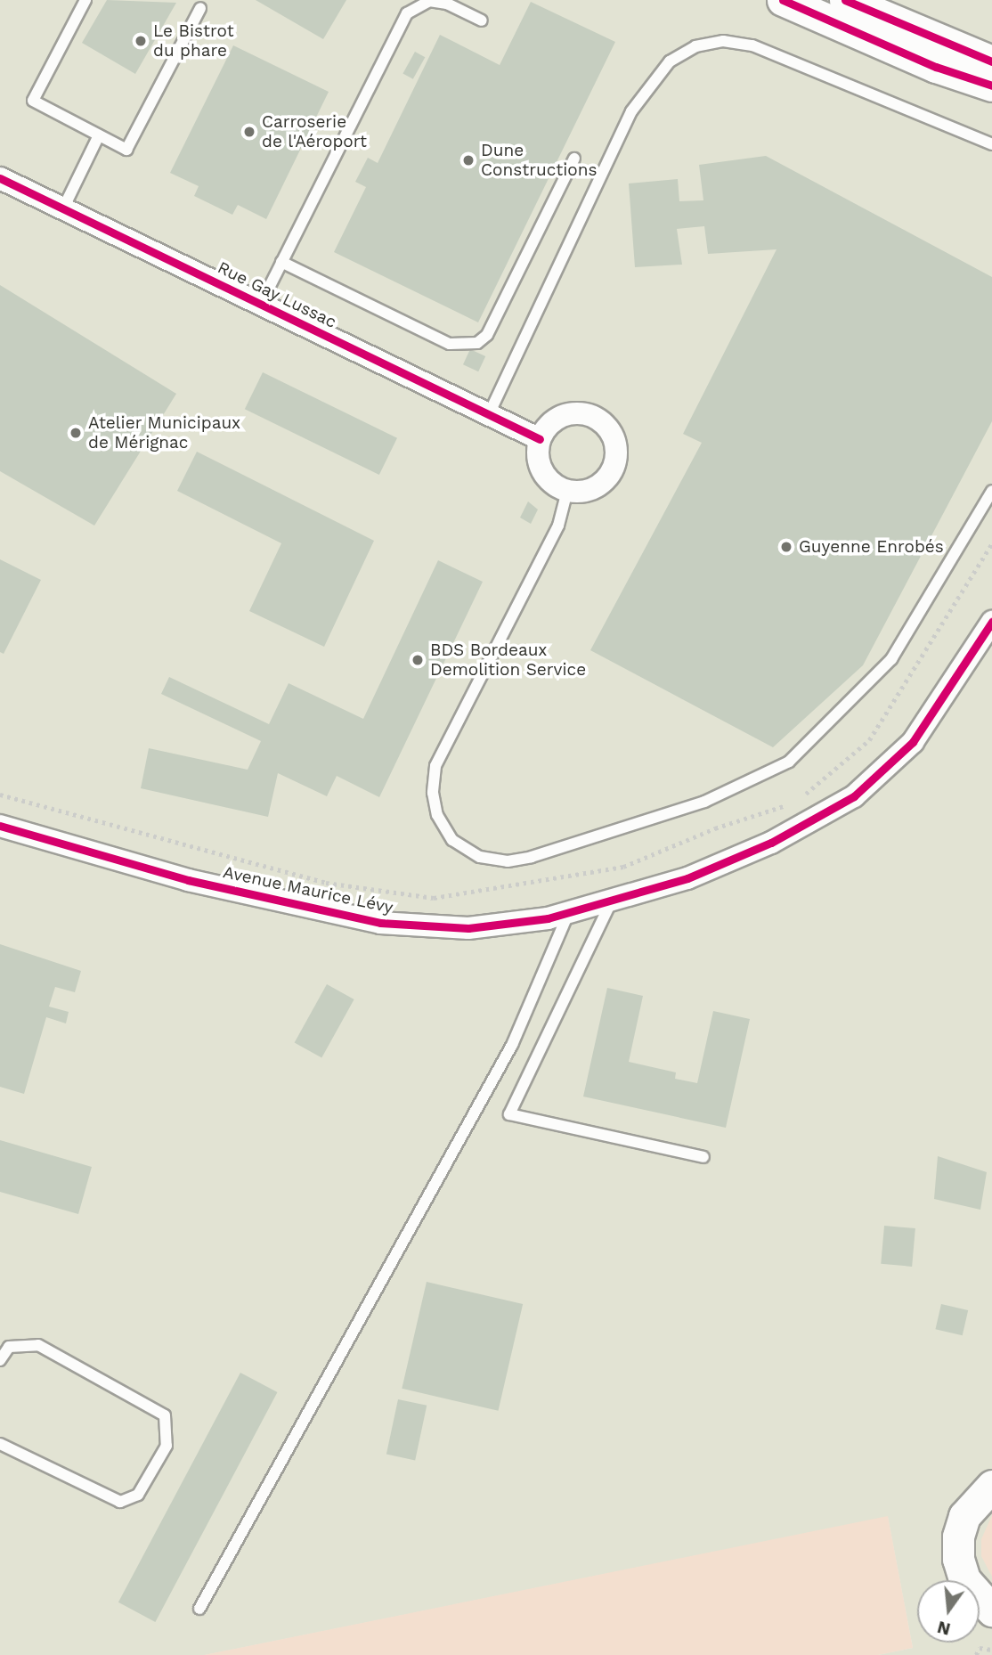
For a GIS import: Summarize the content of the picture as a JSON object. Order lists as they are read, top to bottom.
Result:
{
  "streets": {
    "street": ["Rue Gay Lussac", "Avenue Maurice Lévy"]
  },
  "places": [
    "Le Bistrot du phare",
    "Carroserie de l'Aéroport",
    "Dune Constructions",
    "Atelier Municipaux de Mérignac",
    "Guyenne Enrobés",
    "BDS Bordeaux Demolition Service"
  ],
  "north": "bottom"
}
